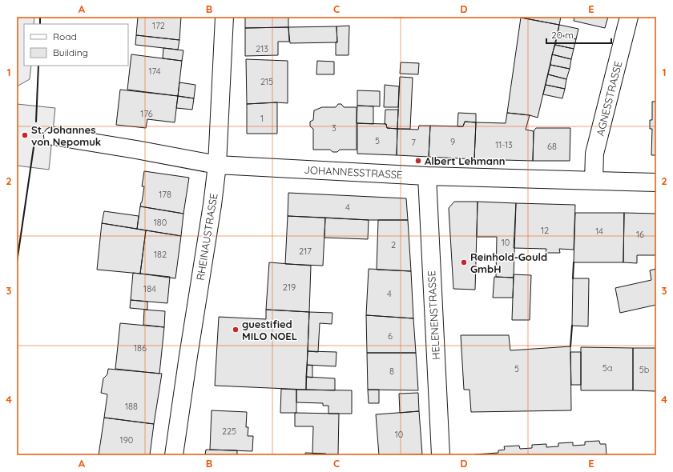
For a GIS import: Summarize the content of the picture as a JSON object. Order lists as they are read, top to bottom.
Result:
{
  "streets": {
    "street": [
      "AGNESSTRASSE",
      "JOHANNESSTRASSE",
      "RHEINAUSTRASSE",
      "HELENENSTRASSE"
    ]
  },
  "crossings": [
    ["AGNESSTRASSE", "JOHANNESSTRASSE"],
    ["JOHANNESSTRASSE", "RHEINAUSTRASSE"],
    ["JOHANNESSTRASSE", "HELENENSTRASSE"]
  ],
  "places": [
    "St. Johannes von Nepomuk",
    "Albert Lehmann",
    "Reinhold-Gould GmbH",
    "guestified MILO NOEL"
  ],
  "house_numbers": [
    "172",
    "213",
    "174",
    "215",
    "176",
    "1",
    "3",
    "5",
    "9",
    "7",
    "11-13",
    "68",
    "178",
    "4",
    "180",
    "12",
    "14",
    "16",
    "10",
    "2",
    "217",
    "182",
    "219",
    "184",
    "4",
    "6",
    "186",
    "5a",
    "5",
    "5b",
    "8",
    "188",
    "225",
    "10",
    "190"
  ],
  "legend": ["Road", "Building"],
  "scale_bar": "20 m",
  "grid": {
    "columns": [
      "A",
      "B",
      "C",
      "D",
      "E"
    ],
    "rows": [
      "1",
      "2",
      "3",
      "4"
    ]
  }
}
